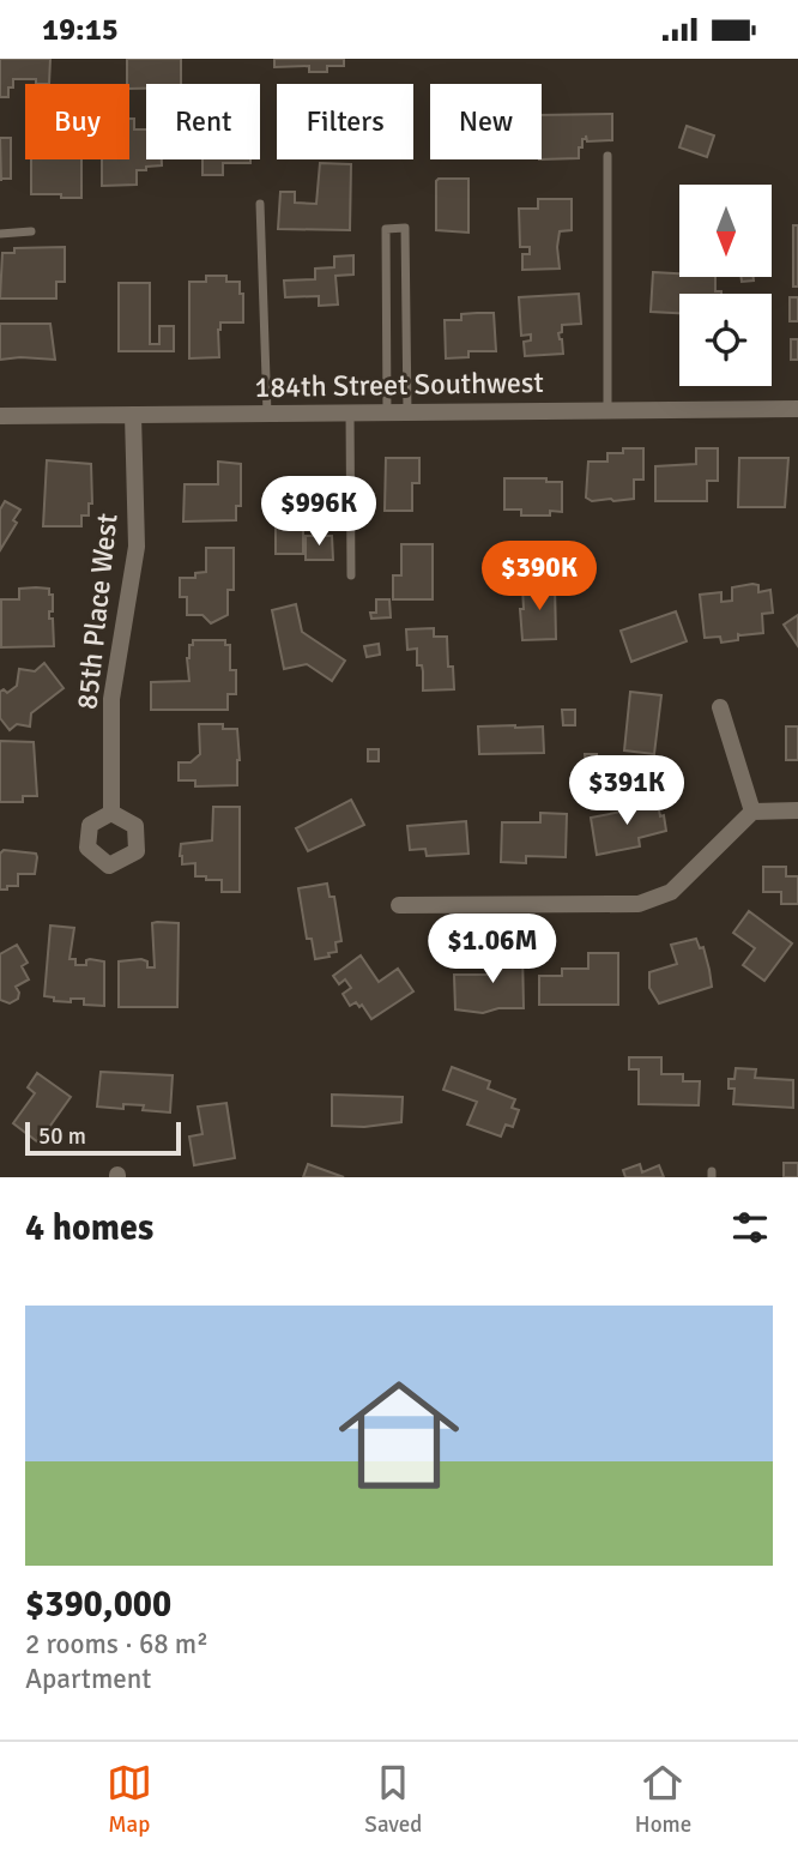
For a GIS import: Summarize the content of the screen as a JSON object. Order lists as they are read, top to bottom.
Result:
{
  "streets": {
    "street": ["184th Street Southwest", "85th Place West"]
  },
  "crossings": [
    ["184th Street Southwest", "85th Place West"]
  ],
  "scale_bar": "50 m",
  "north": "bottom",
  "page": {
    "status": "19:15",
    "chip": [
      "Buy",
      "Rent",
      "Filters",
      "New"
    ],
    "price": [
      "$996K",
      "$390K",
      "$391K",
      "$1.06M"
    ],
    "scale": "50 m",
    "heading": "4 homes",
    "list": [
      {
        "name": "$390,000",
        "note": "2 rooms · 68 m² · Apartment"
      }
    ],
    "tabs": ["Map", "Saved", "Home"]
  }
}
